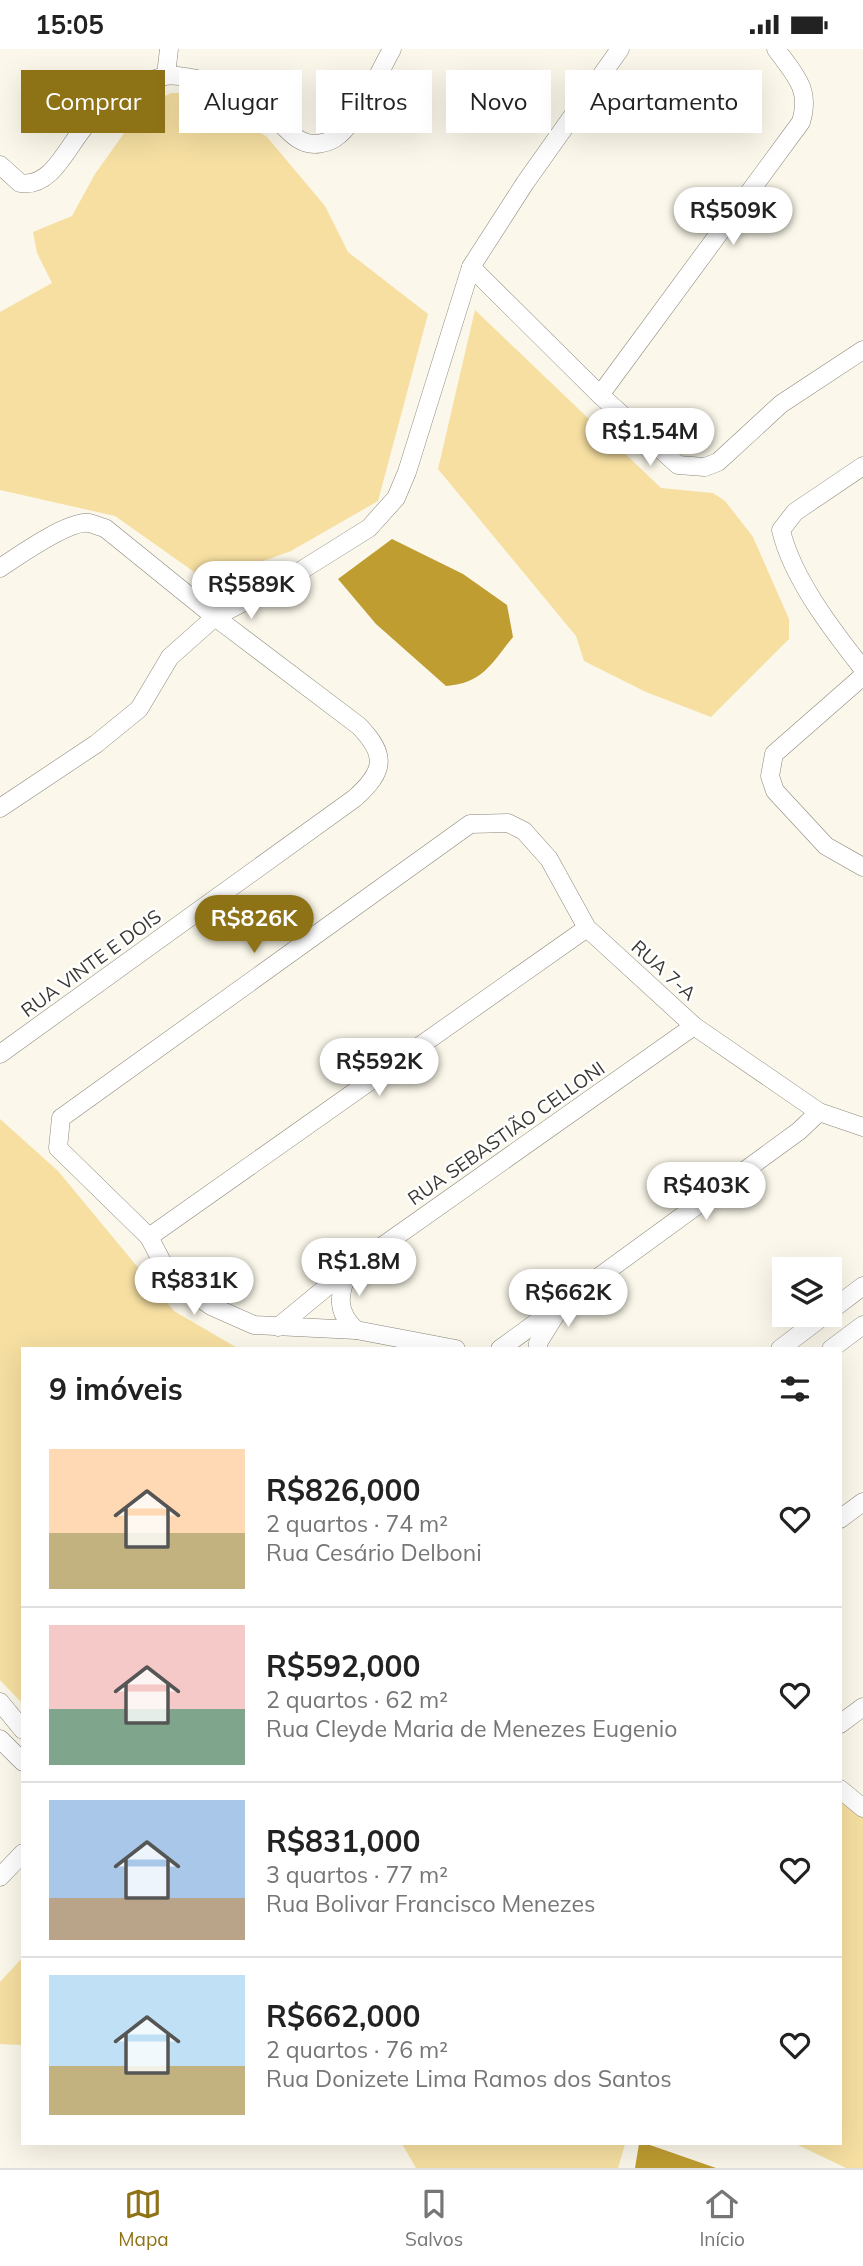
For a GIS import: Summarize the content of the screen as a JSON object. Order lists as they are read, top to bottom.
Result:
{
  "streets": {
    "street": ["RUA VINTE E DOIS", "RUA 7-A", "RUA SEBASTIÃO CELLONI"]
  },
  "crossings": [
    ["RUA 7-A", "RUA SEBASTIÃO CELLONI"]
  ],
  "page": {
    "status": "15:05",
    "chip": [
      "Comprar",
      "Alugar",
      "Filtros",
      "Novo",
      "Apartamento"
    ],
    "price": [
      "R$509K",
      "R$1.54M",
      "R$589K",
      "R$826K",
      "R$592K",
      "R$403K",
      "R$1.8M",
      "R$831K",
      "R$662K"
    ],
    "heading": "9 imóveis",
    "list": [
      {
        "name": "R$826,000",
        "note": "2 quartos · 74 m² · Rua Cesário Delboni"
      },
      {
        "name": "R$592,000",
        "note": "2 quartos · 62 m² · Rua Cleyde Maria de Menezes Eugenio"
      },
      {
        "name": "R$831,000",
        "note": "3 quartos · 77 m² · Rua Bolivar Francisco Menezes"
      },
      {
        "name": "R$662,000",
        "note": "2 quartos · 76 m² · Rua Donizete Lima Ramos dos Santos"
      }
    ],
    "tabs": ["Mapa", "Salvos", "Início"]
  }
}
